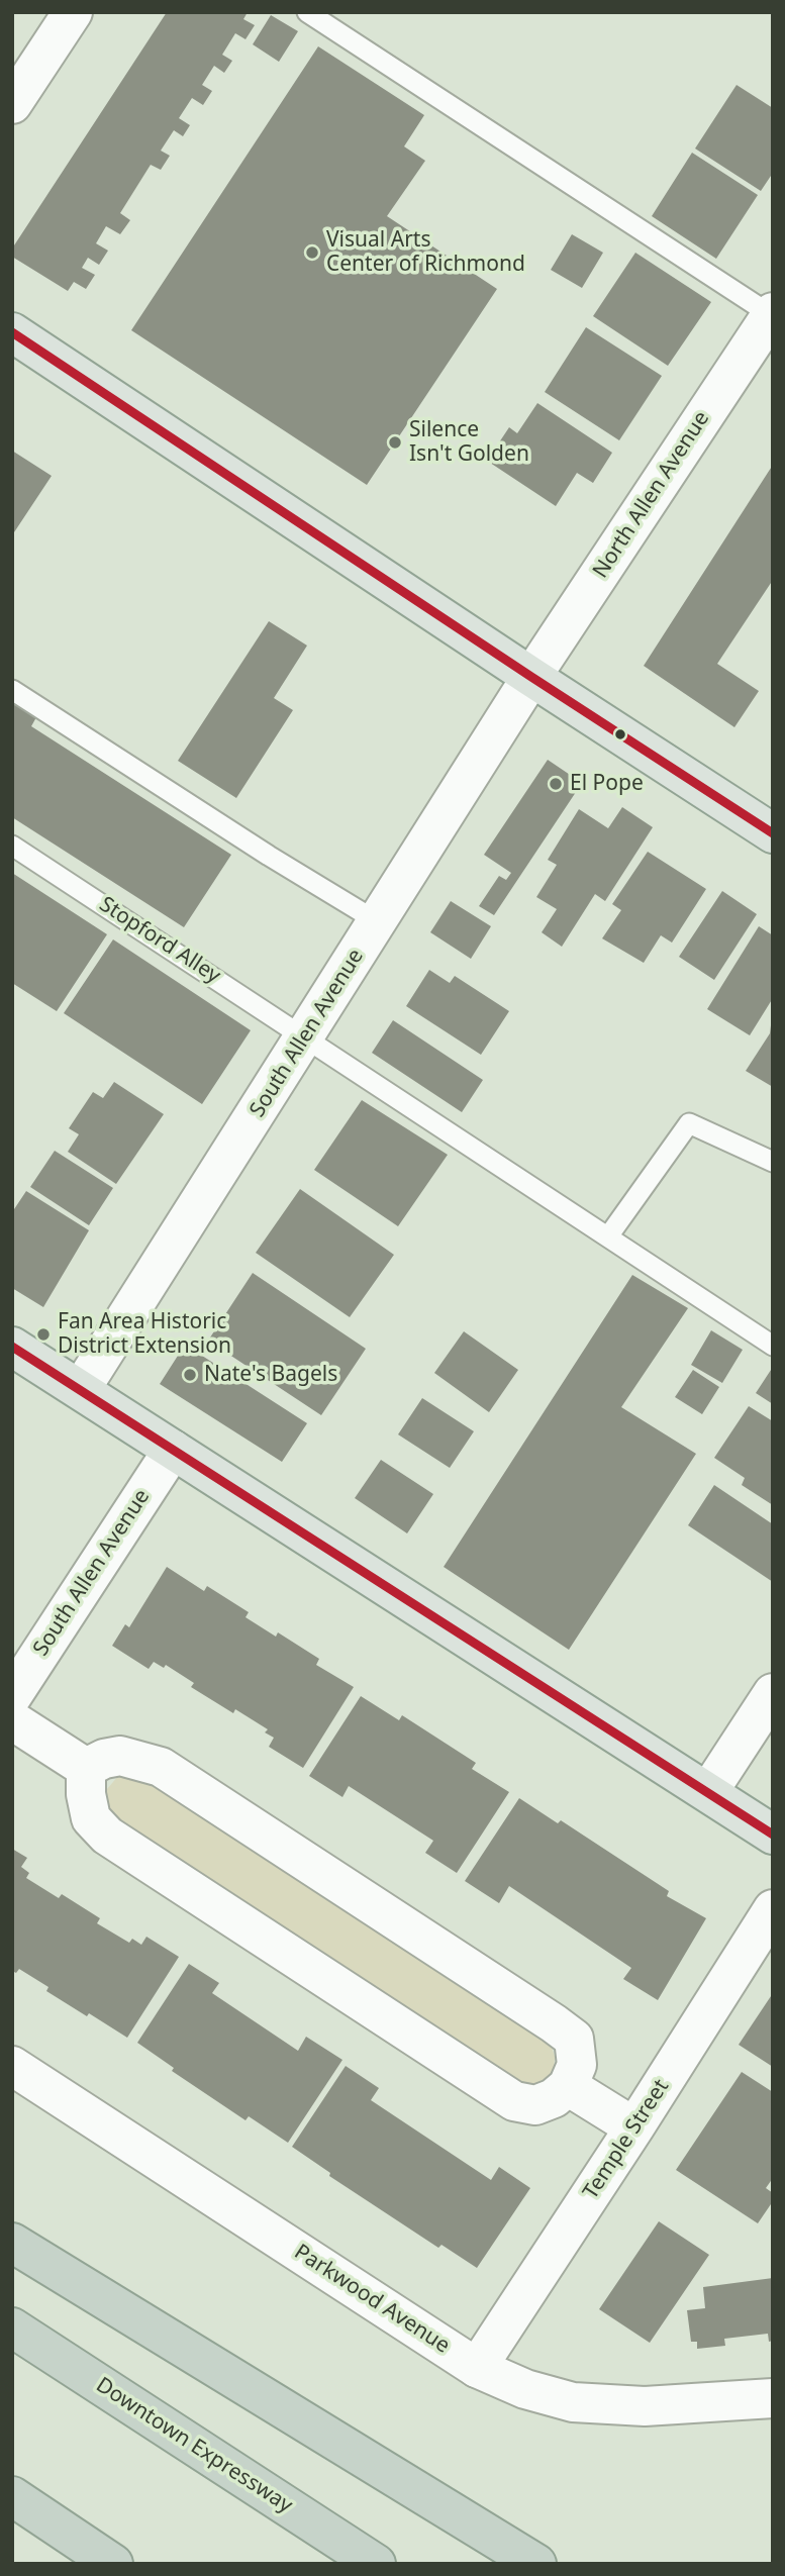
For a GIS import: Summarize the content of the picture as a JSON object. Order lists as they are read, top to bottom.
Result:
{
  "streets": {
    "highway": ["Downtown Expressway"],
    "street": [
      "North Allen Avenue",
      "South Allen Avenue",
      "Temple Street",
      "Parkwood Avenue"
    ],
    "lane": ["Stopford Alley"]
  },
  "crossings": [
    ["North Allen Avenue", "South Allen Avenue"],
    ["Stopford Alley", "South Allen Avenue"],
    ["Temple Street", "Parkwood Avenue"]
  ],
  "places": [
    "Visual Arts Center of Richmond",
    "Silence Isn't Golden",
    "El Pope",
    "Fan Area Historic District Extension",
    "Nate's Bagels"
  ]
}
